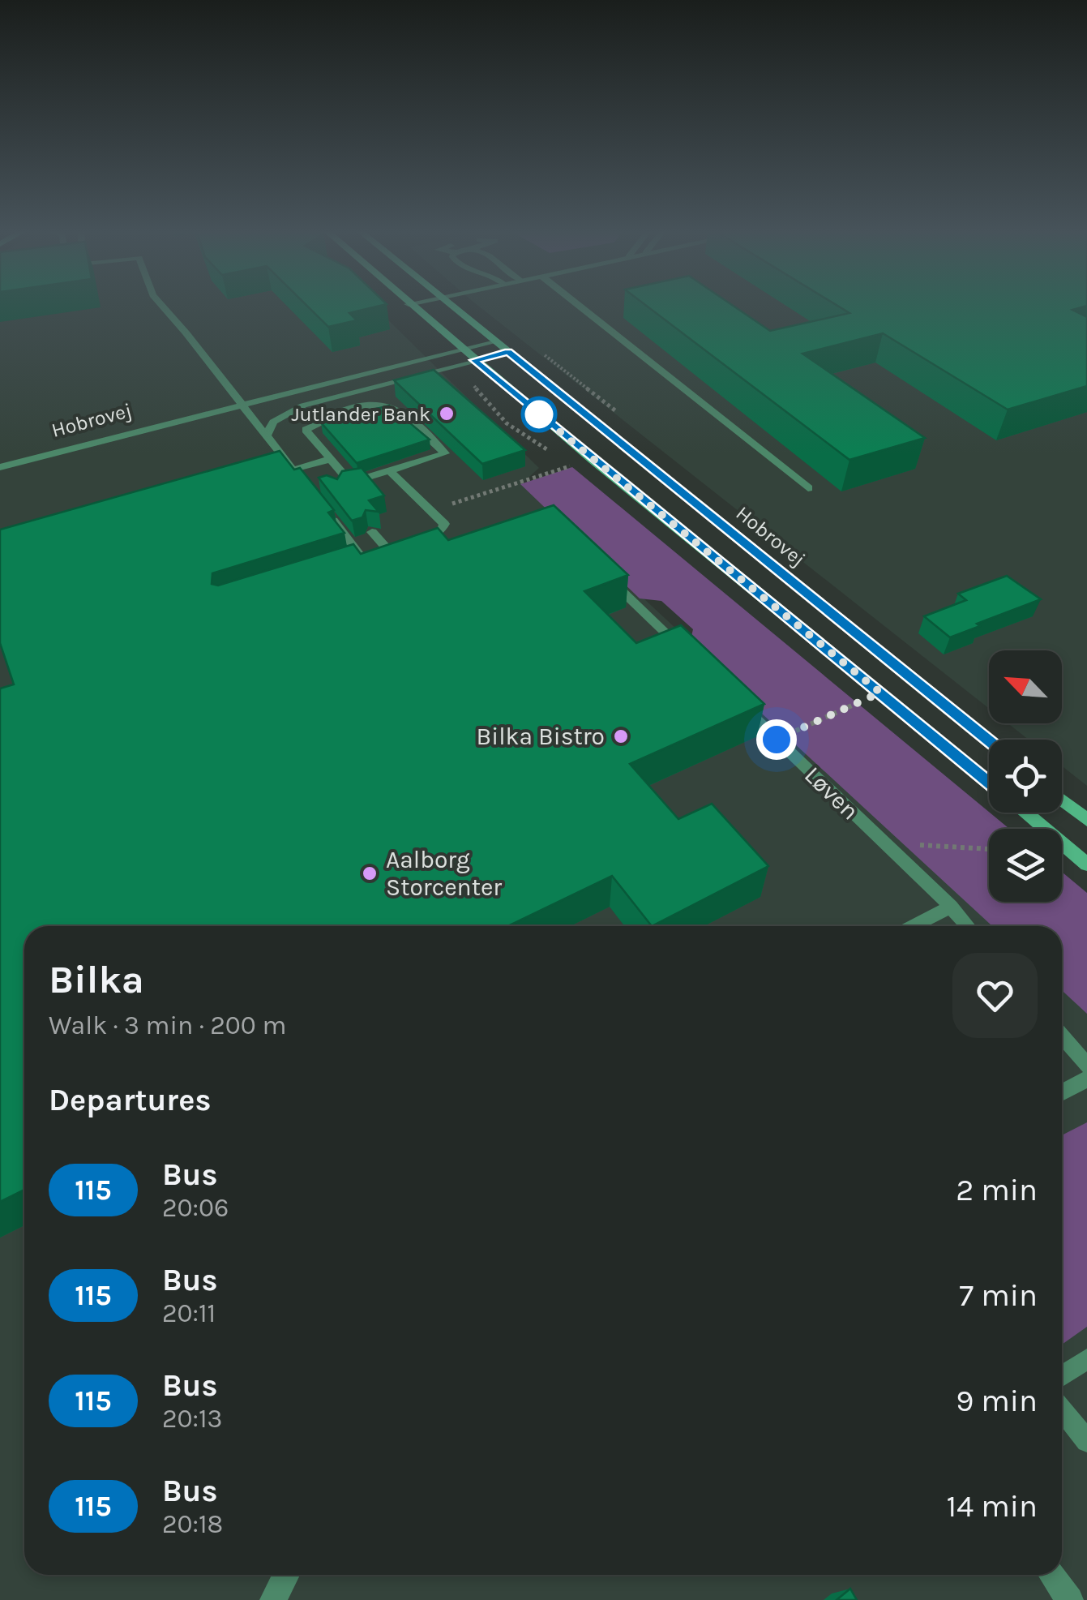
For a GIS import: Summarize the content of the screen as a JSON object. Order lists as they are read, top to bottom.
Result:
{
  "streets": {
    "main road": ["Hobrovej"],
    "lane": ["Løven"]
  },
  "places": ["Jutlander Bank", "Bilka Bistro", "Aalborg Storcenter"],
  "lines": ["bus line 115"],
  "north": "top left",
  "page": {
    "heading": [
      ["Bilka", "Walk · 3 min · 200 m"],
      "Departures"
    ],
    "list": [
      {
        "mark": "115",
        "name": "Bus",
        "note": "20:06",
        "value": "2 min"
      },
      {
        "mark": "115",
        "name": "Bus",
        "note": "20:11",
        "value": "7 min"
      },
      {
        "mark": "115",
        "name": "Bus",
        "note": "20:13",
        "value": "9 min"
      },
      {
        "mark": "115",
        "name": "Bus",
        "note": "20:18",
        "value": "14 min"
      }
    ]
  }
}
